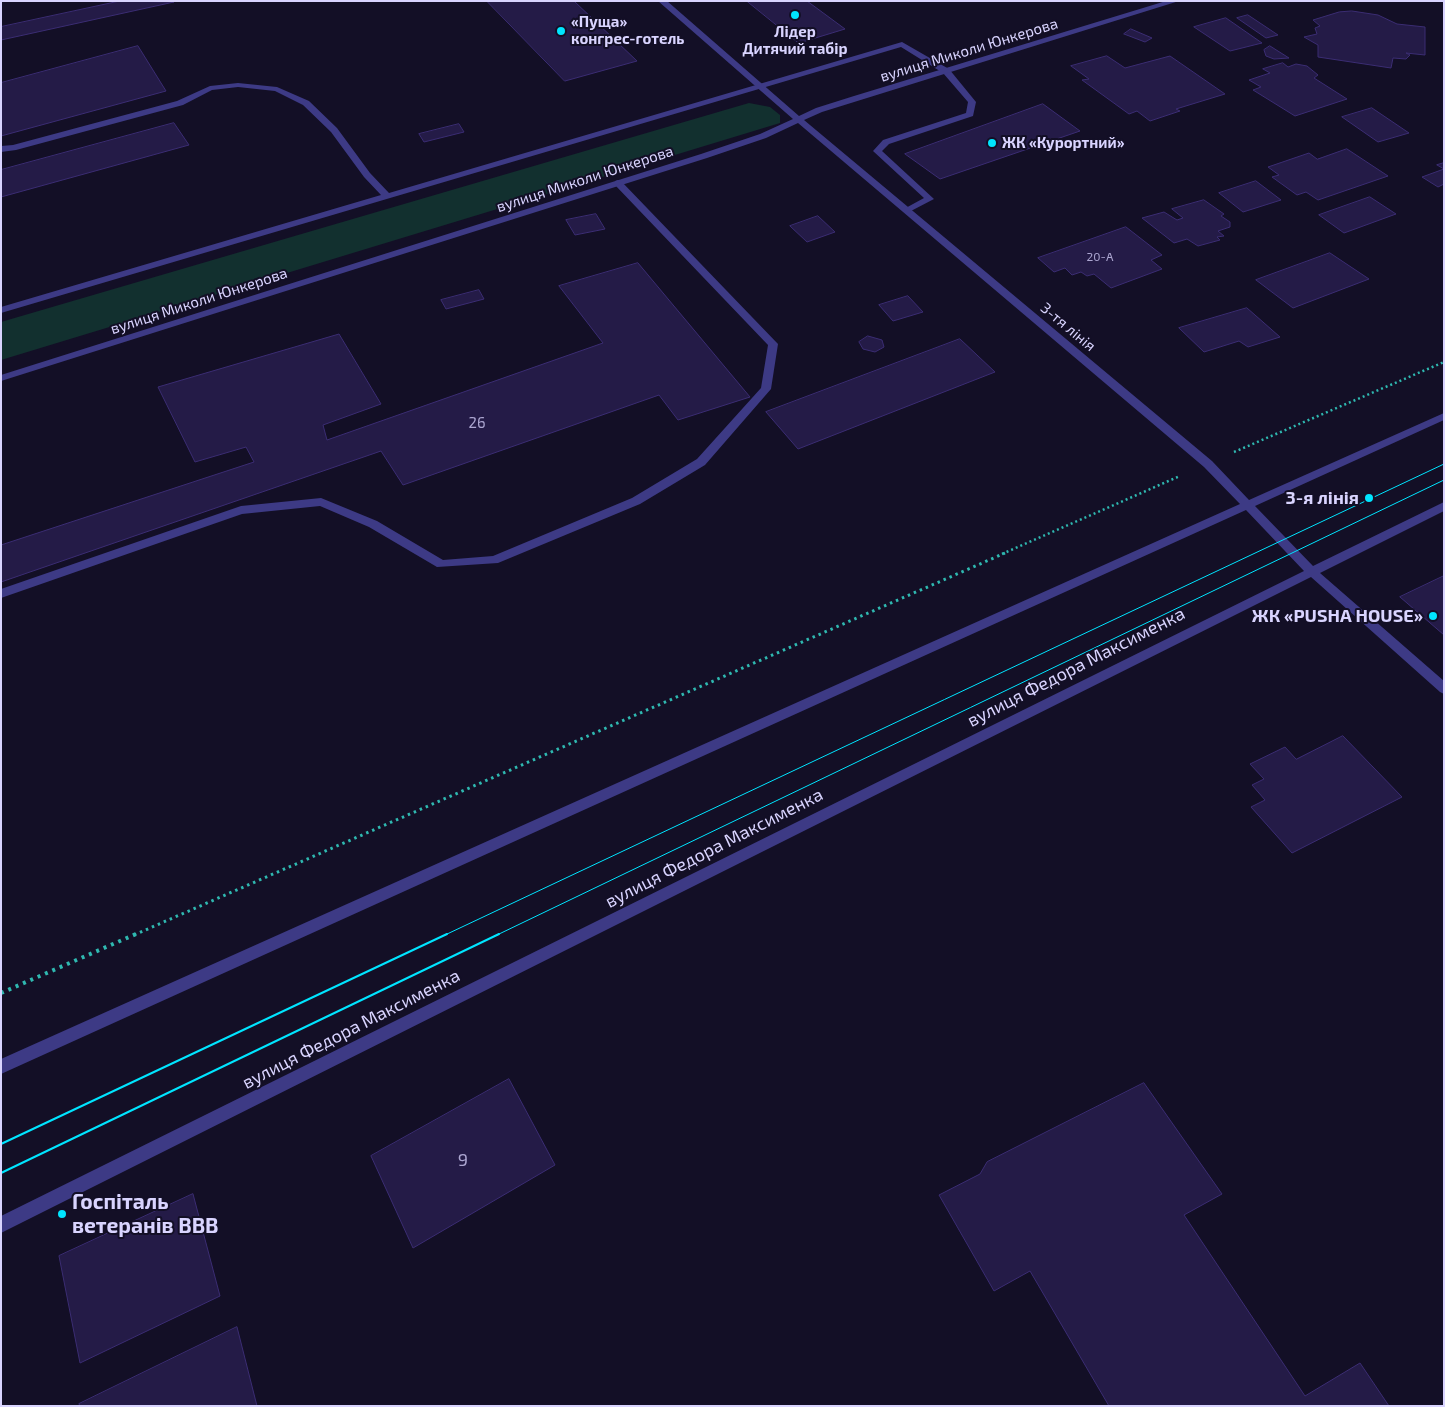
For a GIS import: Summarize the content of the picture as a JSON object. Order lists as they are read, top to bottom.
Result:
{
  "streets": {
    "street": ["вулиця Миколи Юнкерова", "3-тя лінія", "вулиця Федора Максименка"]
  },
  "crossings": [
    ["вулиця Миколи Юнкерова", "3-тя лінія"],
    ["3-тя лінія", "вулиця Федора Максименка"]
  ],
  "places": [
    "Лідер Дитячий табір",
    "«Пуща» конгрес-готель",
    "ЖК «Курортний»",
    "3-я лінія",
    "ЖК «PUSHA HOUSE»",
    "Госпіталь ветеранів ВВВ"
  ],
  "house_numbers": ["20-А", "26", "9"]
}
